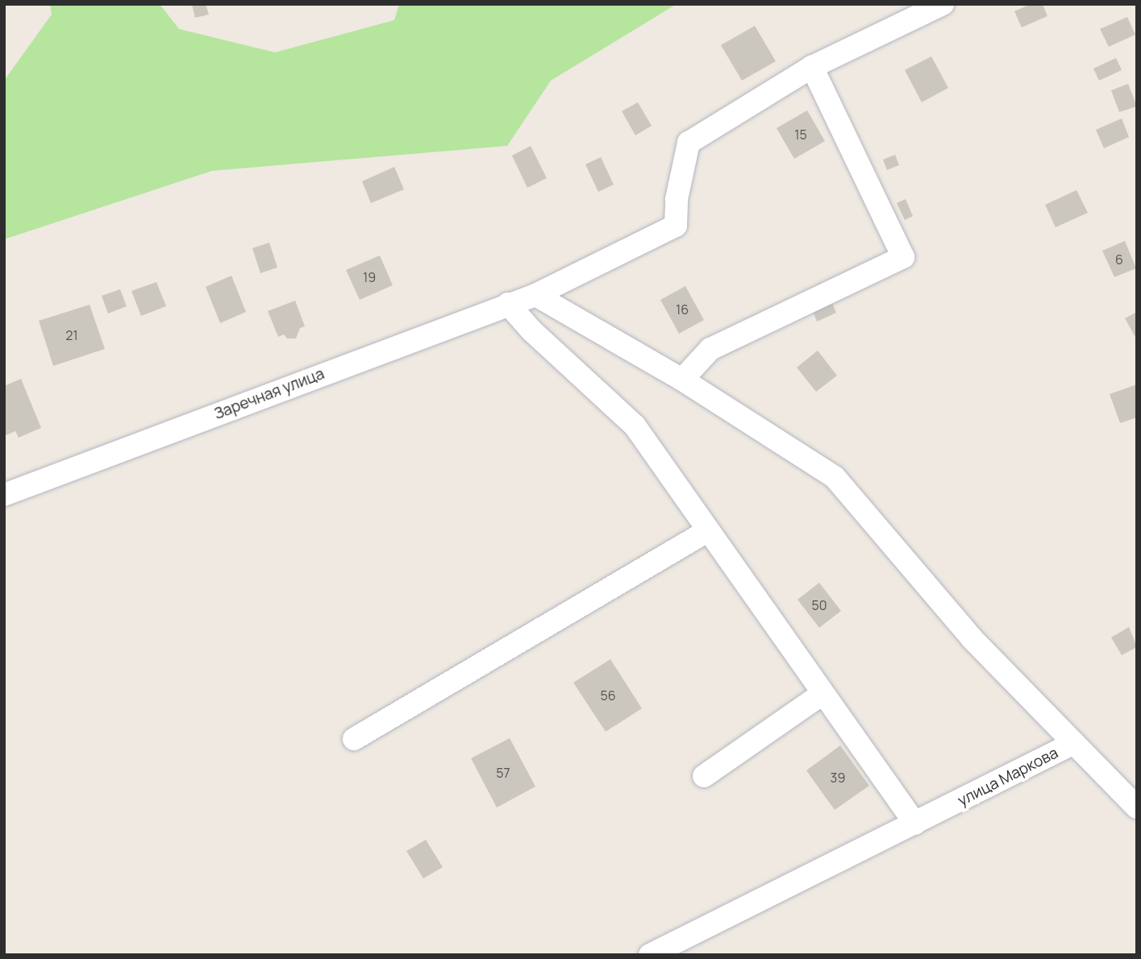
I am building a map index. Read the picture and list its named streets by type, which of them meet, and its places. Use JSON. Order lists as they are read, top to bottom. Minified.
{"streets":{"street":["Заречная улица","улица Маркова"]},"crossings":[["Заречная улица","улица Маркова"]],"house_numbers":["15","6","19","16","21","50","56","57","39"]}
